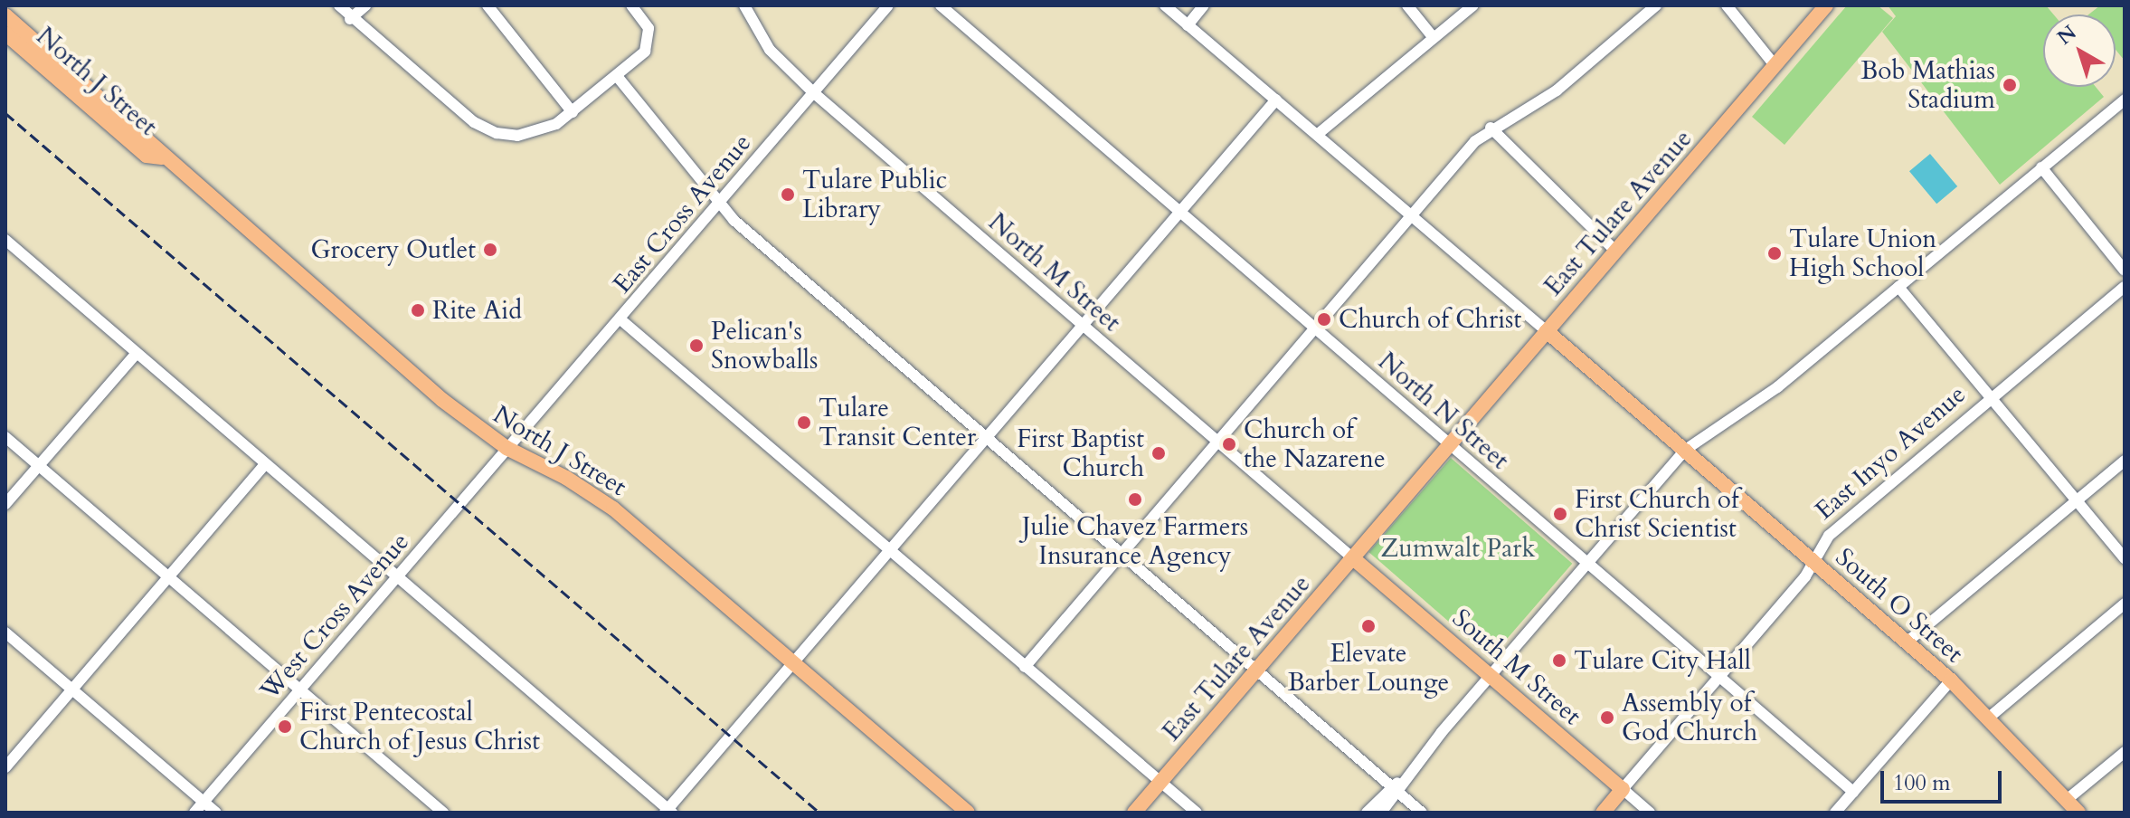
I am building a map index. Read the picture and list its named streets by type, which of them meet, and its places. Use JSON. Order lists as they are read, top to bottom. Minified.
{"streets":{"main road":["North J Street","East Tulare Avenue","East Inyo Avenue","South O Street","South M Street"],"street":["East Cross Avenue","North M Street","North N Street","West Cross Avenue"]},"crossings":[["North J Street","East Cross Avenue"],["North J Street","West Cross Avenue"],["East Tulare Avenue","North M Street"],["East Tulare Avenue","North N Street"],["East Tulare Avenue","South O Street"],["East Tulare Avenue","South M Street"],["East Cross Avenue","North M Street"],["East Cross Avenue","West Cross Avenue"],["North M Street","South M Street"],["North N Street","East Inyo Avenue"],["East Inyo Avenue","South O Street"],["East Inyo Avenue","South M Street"]],"parks":["Zumwalt Park"],"places":["Bob Mathias Stadium","Tulare Public Library","Grocery Outlet","Tulare Union High School","Rite Aid","Church of Christ","Pelican's Snowballs","Tulare Transit Center","Church of the Nazarene","First Baptist Church","Julie Chavez Farmers Insurance Agency","First Church of Christ Scientist","Elevate Barber Lounge","Tulare City Hall","Assembly of God Church","First Pentecostal Church of Jesus Christ"],"scale_bar":"100 m","north":"top left"}
